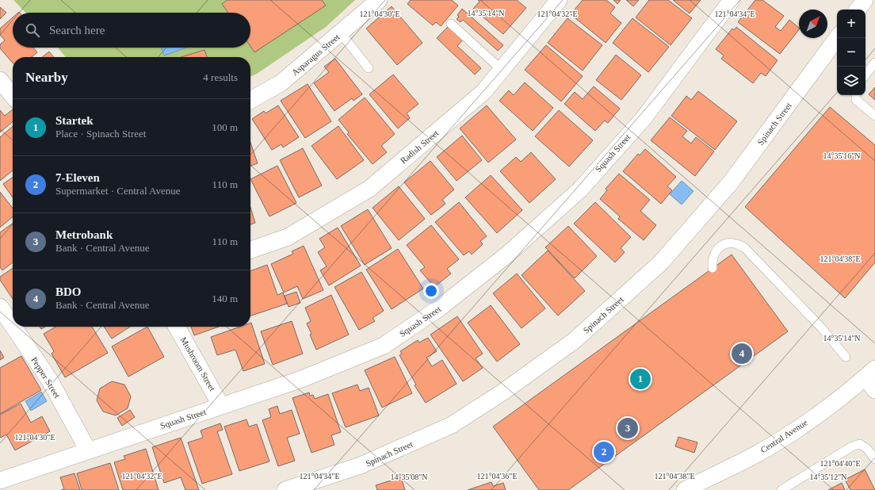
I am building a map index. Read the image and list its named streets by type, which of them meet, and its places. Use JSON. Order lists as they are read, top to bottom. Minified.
{"streets":{"street":["Asparagus Street","Spinach Street","Radish Street","Squash Street","Mushroom Street","Pepper Street","Central Avenue"]},"crossings":[["Squash Street","Mushroom Street"],["Squash Street","Pepper Street"]],"north":"top right","page":{"map_buttons":["+","−"],"search":"Search here","heading":["Nearby","4 results"],"list":[{"mark":"1","name":"Startek","note":"Place · Spinach Street","value":"100 m"},{"mark":"2","name":"7-Eleven","note":"Supermarket · Central Avenue","value":"110 m"},{"mark":"3","name":"Metrobank","note":"Bank · Central Avenue","value":"110 m"},{"mark":"4","name":"BDO","note":"Bank · Central Avenue","value":"140 m"}],"pins":["4","1","3","2"]},"coordinates":["14°35'14\"N","121°04'30\"E","121°04'32\"E","121°04'34\"E","14°35'16\"N","121°04'38\"E","121°04'40\"E","121°04'36\"E","14°35'08\"N","14°35'12\"N"]}
